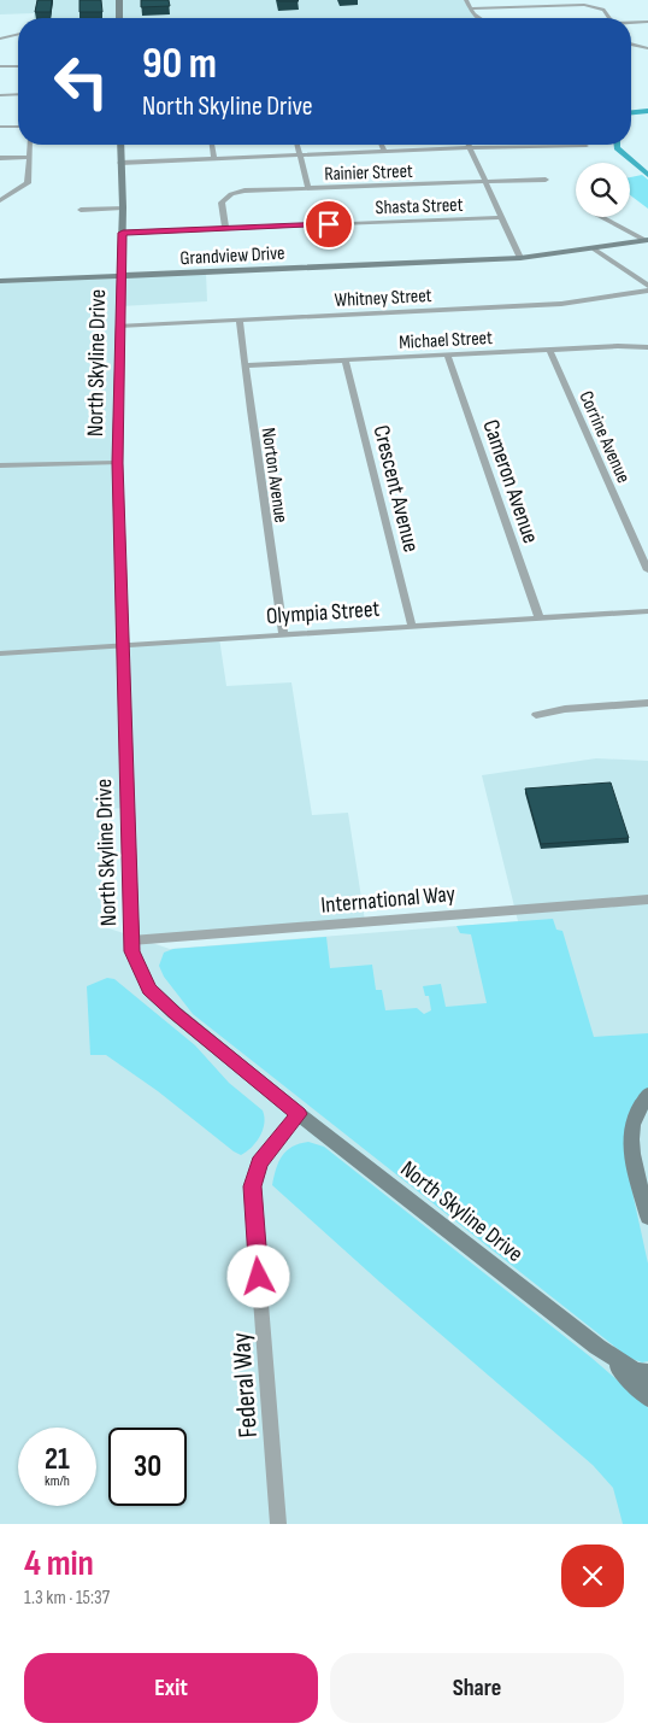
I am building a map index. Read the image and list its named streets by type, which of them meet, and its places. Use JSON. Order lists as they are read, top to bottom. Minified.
{"streets":{"main road":["Grandview Drive","North Skyline Drive"],"street":["Rainier Street","Shasta Street","Whitney Street","Michael Street","Corrine Avenue","Norton Avenue","Cameron Avenue","Crescent Avenue","Olympia Street","International Way","Federal Way"]},"crossings":[["Rainier Street","Shasta Street"],["Shasta Street","North Skyline Drive"],["Grandview Drive","North Skyline Drive"],["Whitney Street","North Skyline Drive"],["Whitney Street","Norton Avenue"],["Michael Street","Corrine Avenue"],["Michael Street","Norton Avenue"],["Michael Street","Cameron Avenue"],["Michael Street","Crescent Avenue"],["North Skyline Drive","Olympia Street"],["North Skyline Drive","International Way"],["North Skyline Drive","Federal Way"],["Norton Avenue","Olympia Street"],["Cameron Avenue","Olympia Street"],["Crescent Avenue","Olympia Street"]],"page":{"turn":["90 m","North Skyline Drive"],"speed":"21 km/h","limit":"30","heading":["4 min","1.3 km · 15:37"],"buttons":["Exit","Share"]}}
